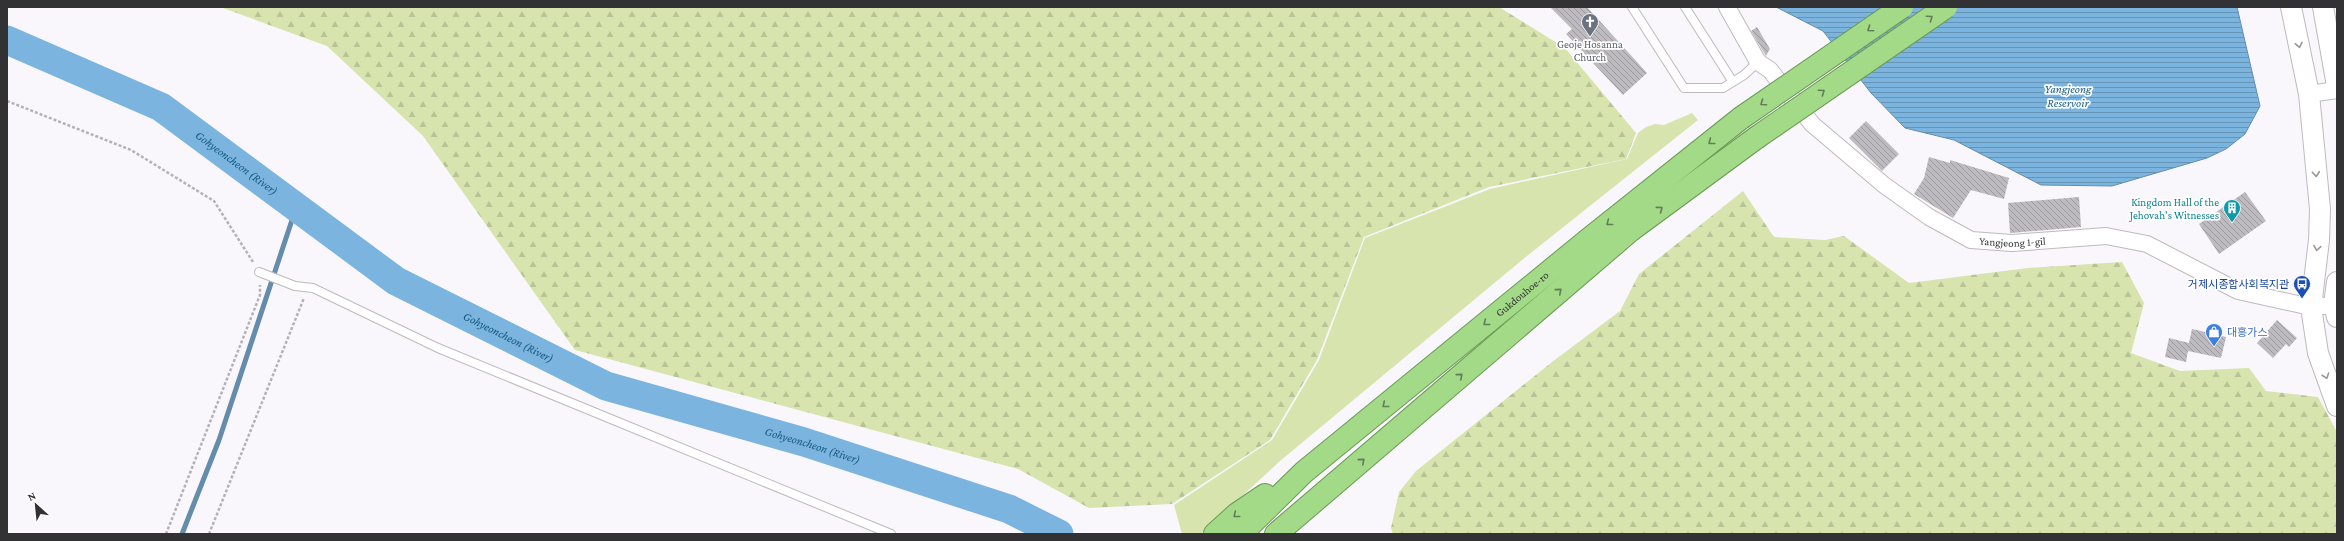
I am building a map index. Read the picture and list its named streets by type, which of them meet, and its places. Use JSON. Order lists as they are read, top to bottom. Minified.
{"streets":{"highway":["Gukdouhoe-ro"],"street":["Yangjeong 1-gil"]},"water":["Yangjeong Reservoir","Gohyeoncheon (River)"],"places":{"church":["Geoje Hosanna Church"],"building":["Kingdom Hall of the Jehovah's Witnesses"],"bus stop":["거제시종합사회복지관"],"shop":["대흥가스"]},"north":"top left"}
